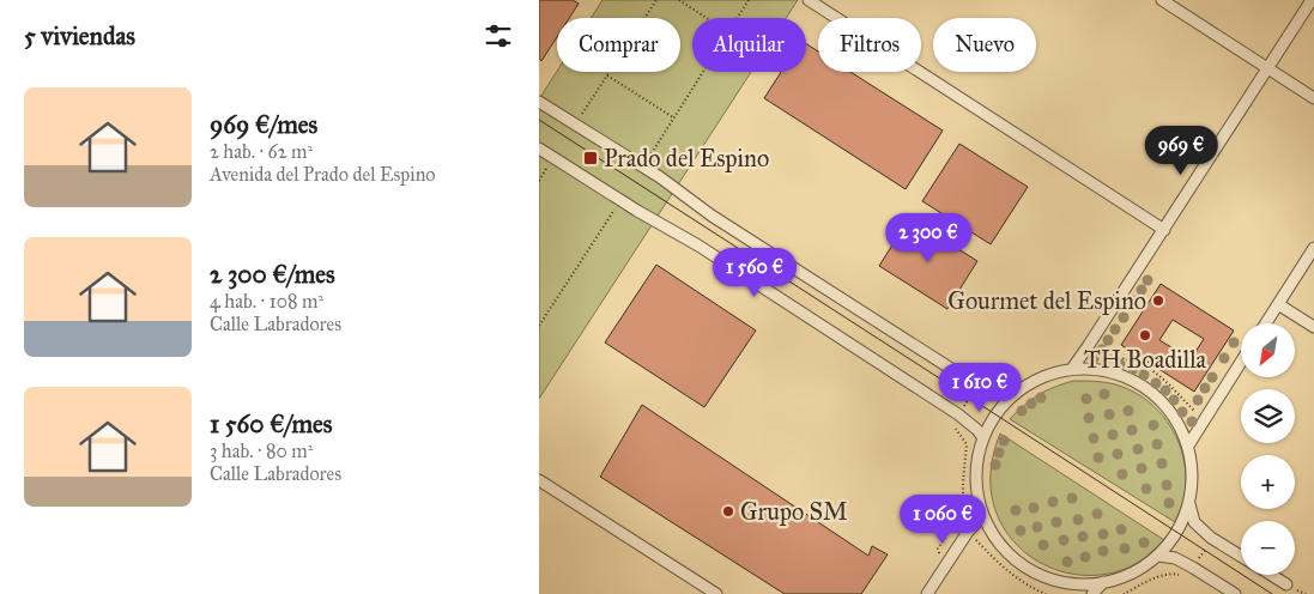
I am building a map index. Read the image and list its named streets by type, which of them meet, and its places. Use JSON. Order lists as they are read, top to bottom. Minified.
{"places":{"transit":["Prado del Espino"],"other":["Gourmet del Espino","TH Boadilla","Grupo SM"]},"north":"bottom left","page":{"heading":"5 viviendas","chip":["Comprar","Alquilar","Filtros","Nuevo"],"list":[{"name":"969 €/mes","note":"2 hab. · 62 m² · Avenida del Prado del Espino"},{"name":"2 300 €/mes","note":"4 hab. · 108 m² · Calle Labradores"},{"name":"1 560 €/mes","note":"3 hab. · 80 m² · Calle Labradores"}],"price":["969 €","2 300 €","1 560 €","1 610 €","1 060 €"],"map_buttons":["+","−"]}}
